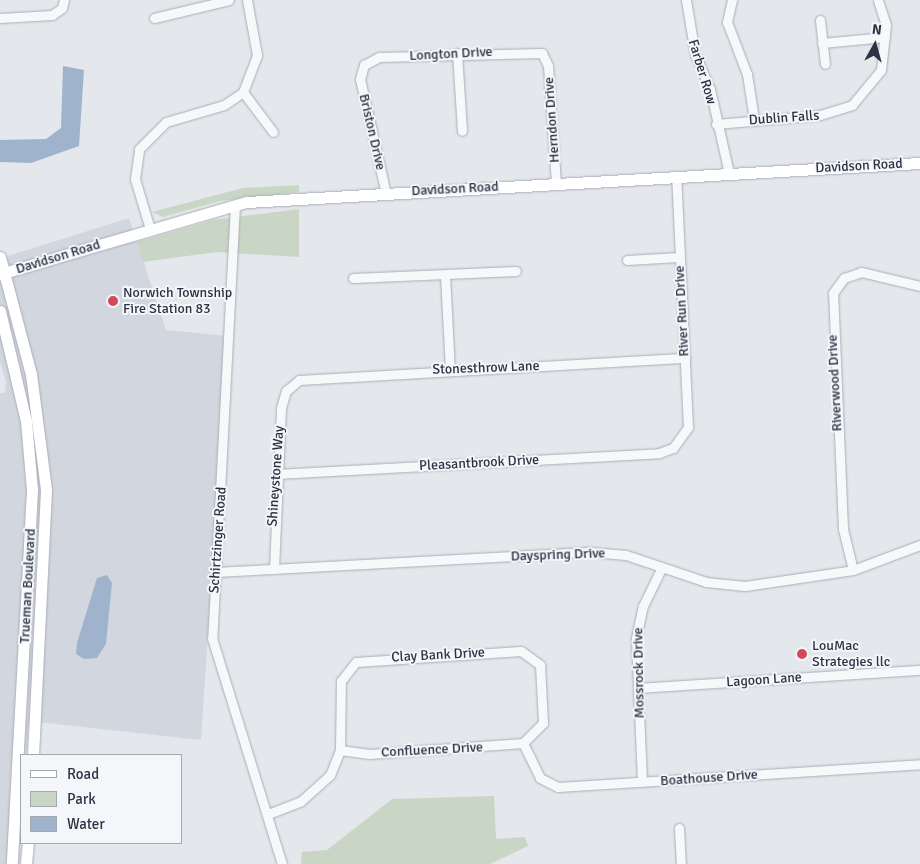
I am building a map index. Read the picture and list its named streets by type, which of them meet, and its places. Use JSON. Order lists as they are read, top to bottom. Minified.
{"streets":{"main road":["Davidson Road","Trueman Boulevard"],"street":["Longton Drive","Farber Row","Dublin Falls","Herndon Drive","Briston Drive","River Run Drive","Stonesthrow Lane","Riverwood Drive","Pleasantbrook Drive","Shineystone Way","Schirtzinger Road","Dayspring Drive","Clay Bank Drive","Mossrock Drive","Lagoon Lane","Confluence Drive","Boathouse Drive"]},"crossings":[["Longton Drive","Herndon Drive"],["Longton Drive","Briston Drive"],["Farber Row","Dublin Falls"],["Farber Row","Davidson Road"],["Herndon Drive","Davidson Road"],["Briston Drive","Davidson Road"],["Davidson Road","River Run Drive"],["Davidson Road","Schirtzinger Road"],["Davidson Road","Trueman Boulevard"],["River Run Drive","Stonesthrow Lane"],["River Run Drive","Pleasantbrook Drive"],["Stonesthrow Lane","Shineystone Way"],["Riverwood Drive","Dayspring Drive"],["Pleasantbrook Drive","Shineystone Way"],["Shineystone Way","Dayspring Drive"],["Schirtzinger Road","Dayspring Drive"],["Dayspring Drive","Mossrock Drive"],["Clay Bank Drive","Confluence Drive"],["Clay Bank Drive","Boathouse Drive"],["Mossrock Drive","Lagoon Lane"],["Mossrock Drive","Boathouse Drive"],["Confluence Drive","Boathouse Drive"]],"places":["Norwich Township Fire Station 83","LouMac Strategies llc"],"legend":["Road","Park","Water"],"north":"top"}
